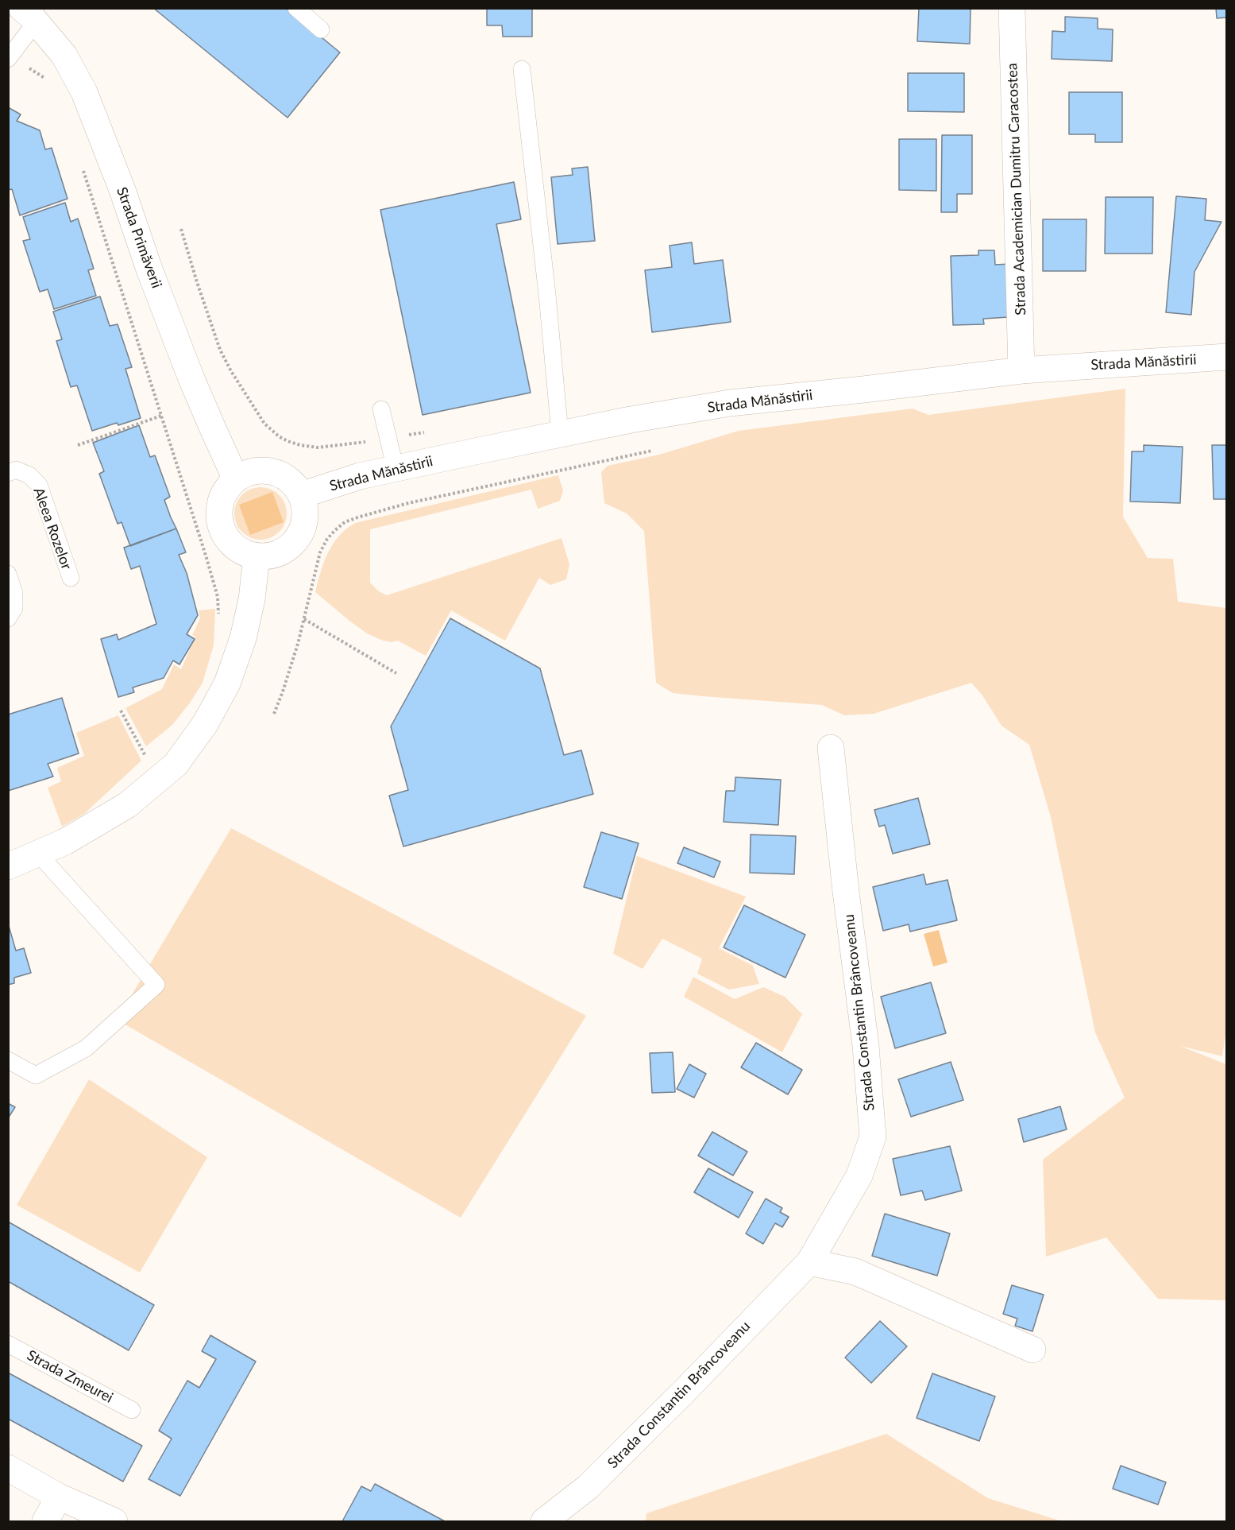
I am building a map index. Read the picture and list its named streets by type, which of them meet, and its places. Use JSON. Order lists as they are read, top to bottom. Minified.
{"streets":{"street":["Strada Academician Dumitru Caracostea","Strada Primăverii","Strada Mănăstirii","Strada Constantin Brâncoveanu"],"lane":["Aleea Rozelor","Strada Zmeurei"]},"crossings":[["Strada Academician Dumitru Caracostea","Strada Mănăstirii"],["Strada Primăverii","Strada Mănăstirii"]]}
